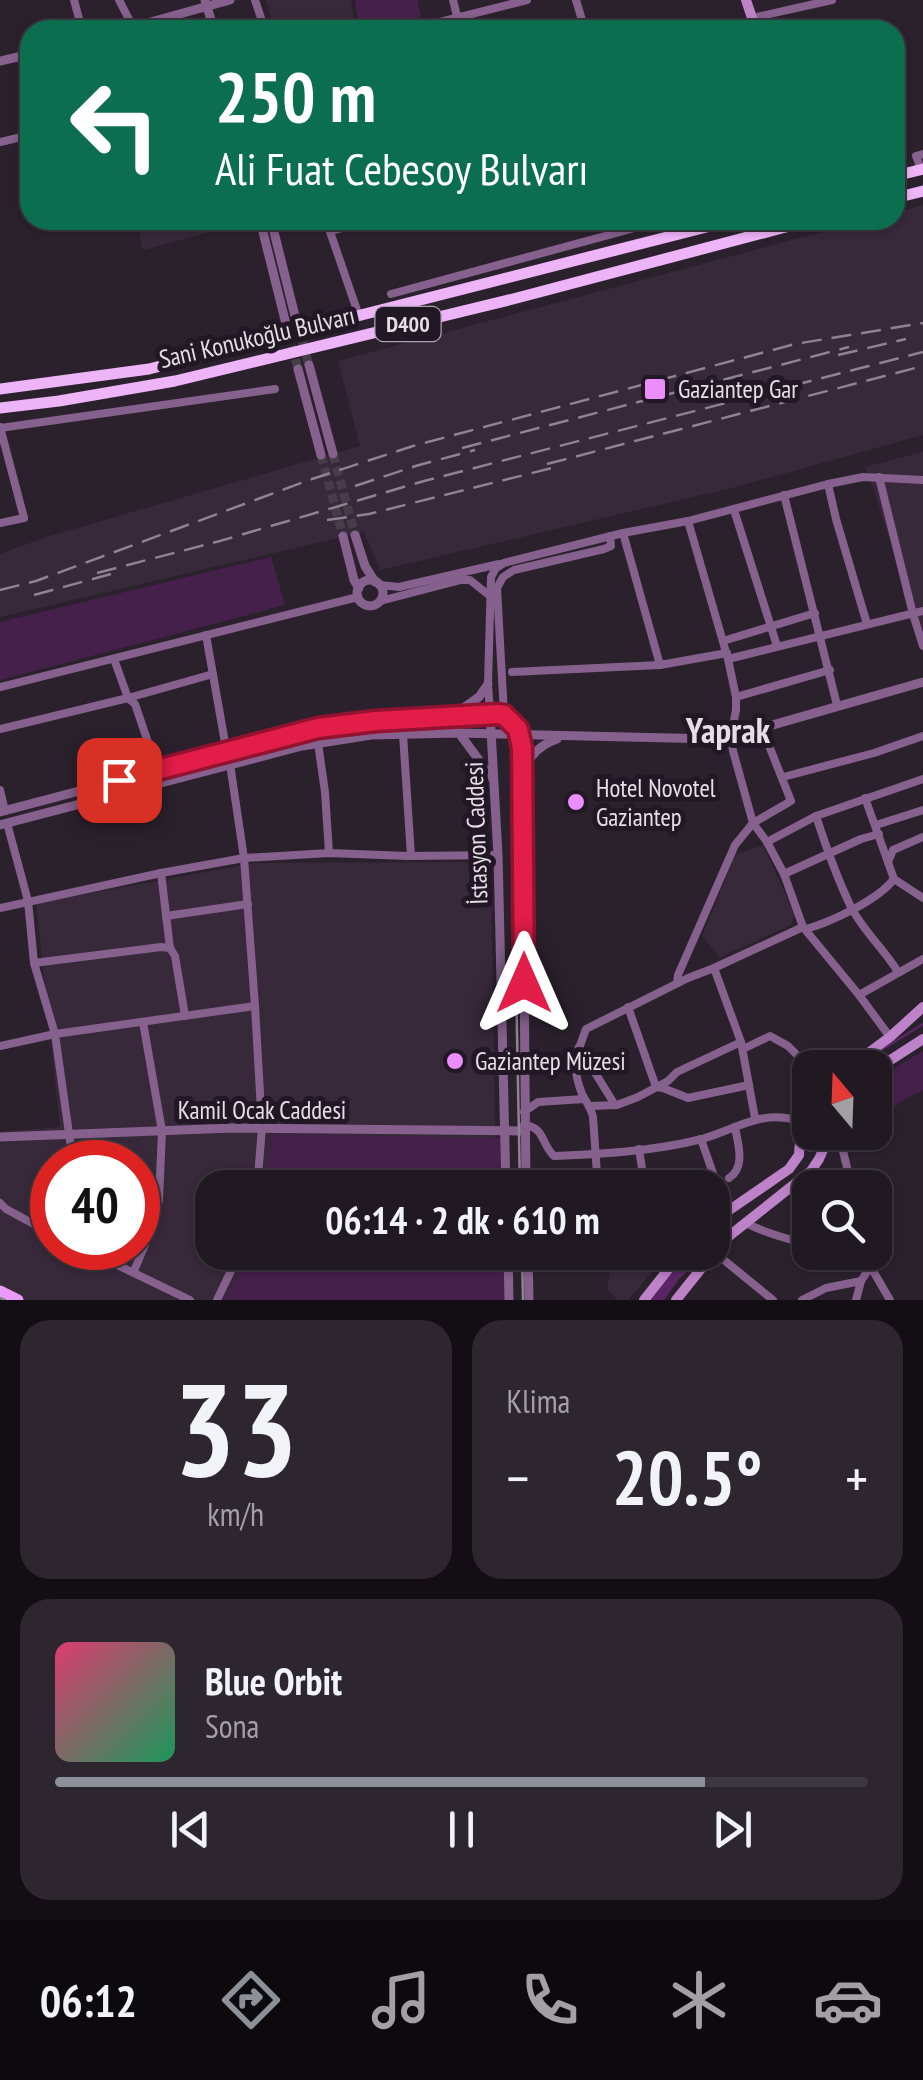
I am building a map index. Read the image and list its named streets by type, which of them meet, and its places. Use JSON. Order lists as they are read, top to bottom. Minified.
{"streets":{"highway":["D400","Sani Konukoğlu Bulvarı"],"street":["İstasyon Caddesi","Kamil Ocak Caddesi"]},"crossings":[["İstasyon Caddesi","Kamil Ocak Caddesi"]],"districts":["Yaprak"],"places":{"transit":["Gaziantep Gar"],"other":["Hotel Novotel Gaziantep","Gaziantep Müzesi"]},"north":"top","page":{"turn":["250 m","Ali Fuat Cebesoy Bulvarı"],"limit":"40","trip":"06:14 · 2 dk · 610 m","tile":[["33","km/h"],"Klima"],"heat":["−","20.5°","+"],"song":["Blue Orbit","Sona"],"tabs":"06:12"}}
